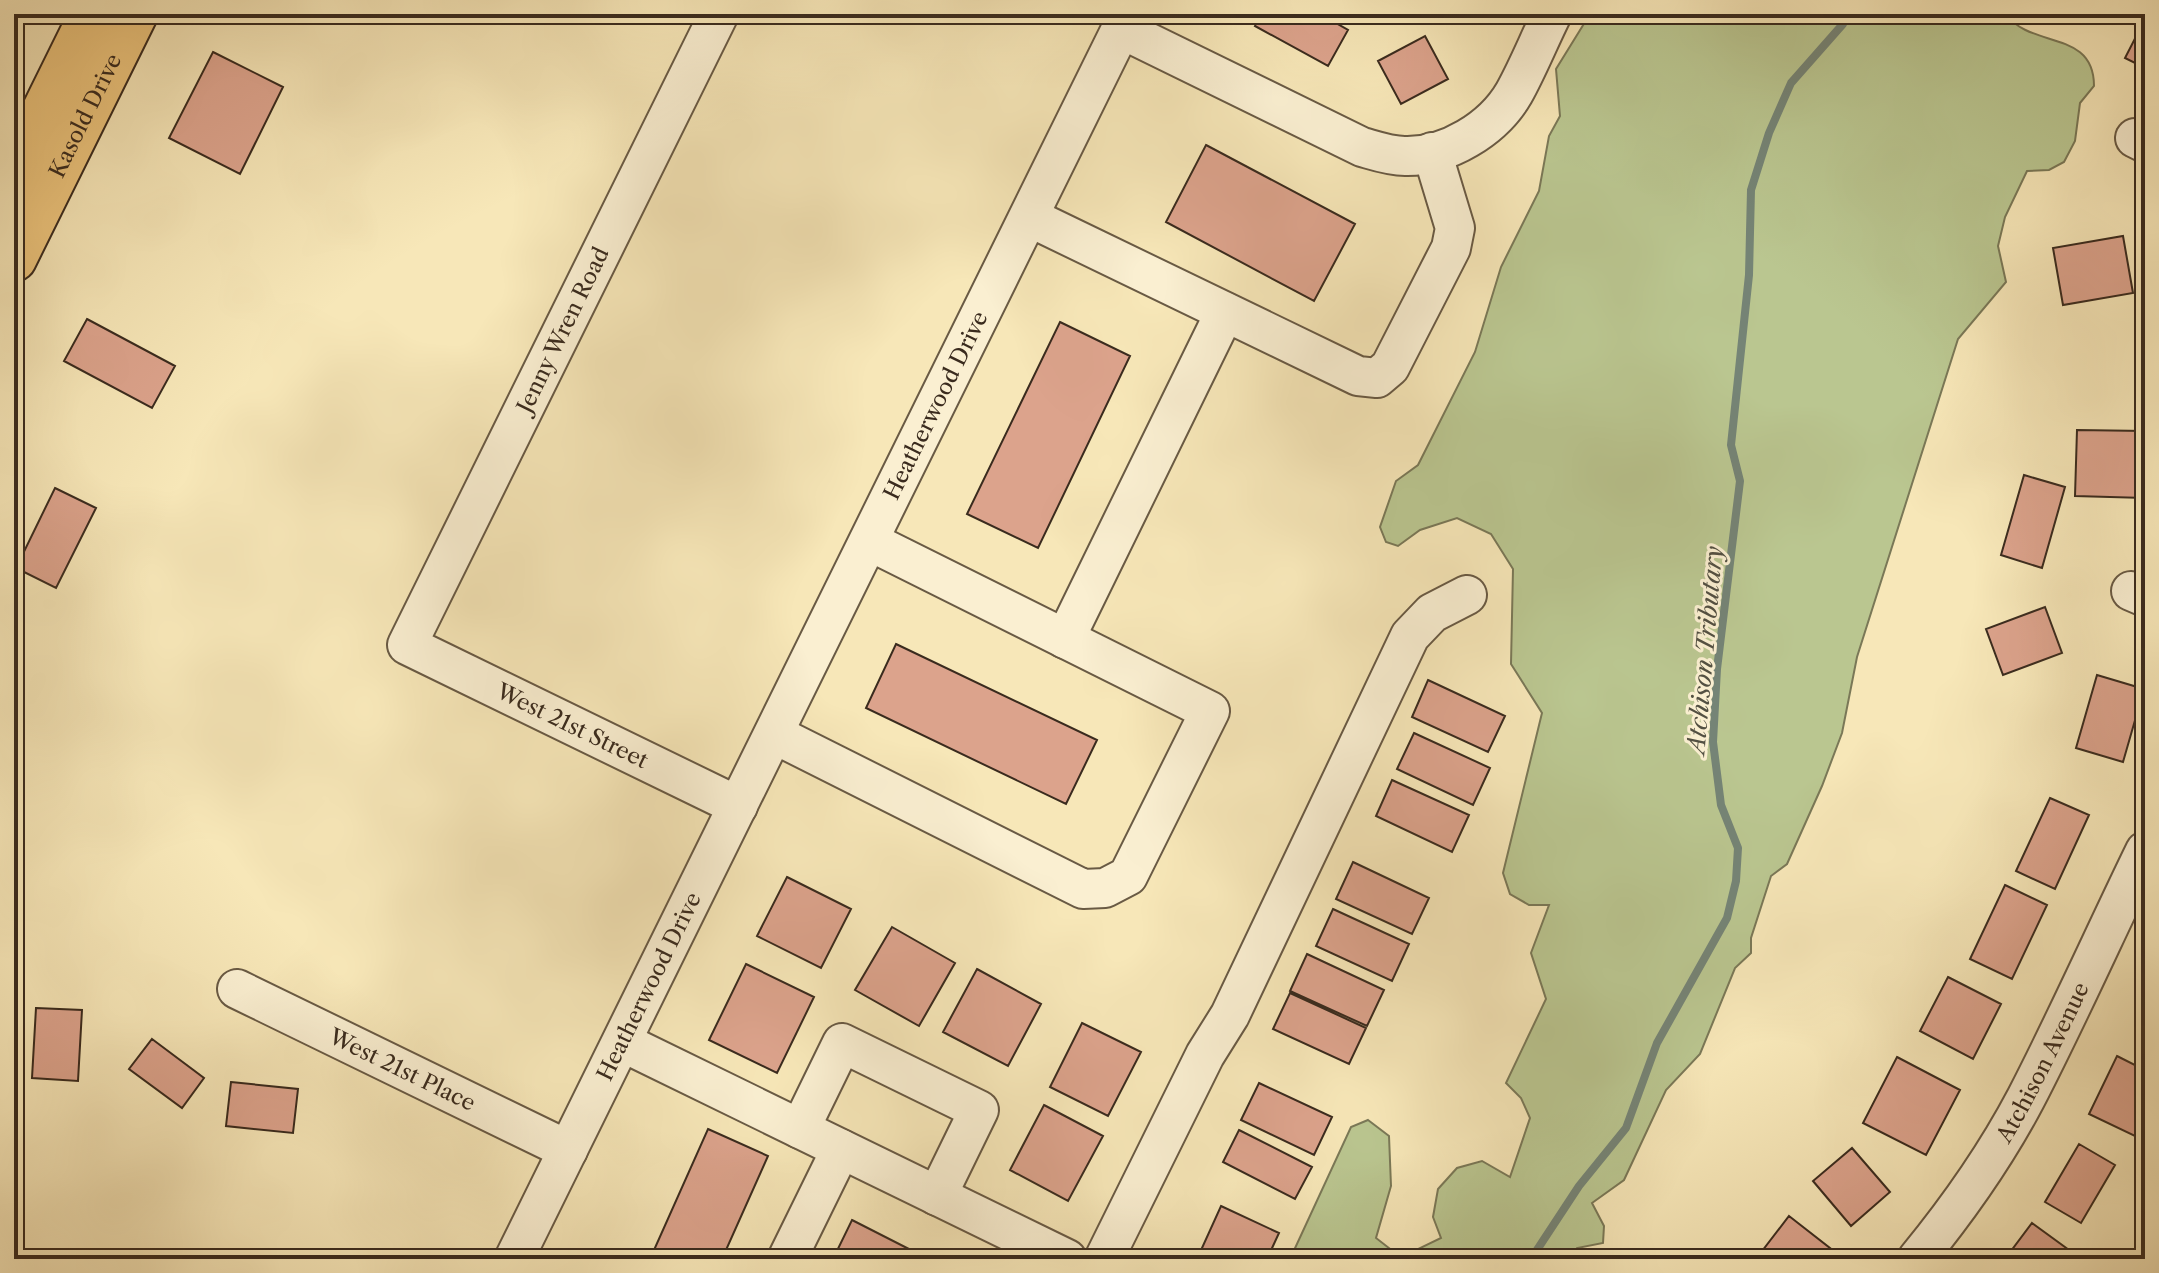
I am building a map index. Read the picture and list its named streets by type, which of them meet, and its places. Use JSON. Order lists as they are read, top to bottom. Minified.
{"streets":{"main road":["Kasold Drive"],"street":["Jenny Wren Road","Heatherwood Drive","West 21st Street","Atchison Avenue","West 21st Place"]},"crossings":[["Jenny Wren Road","West 21st Street"],["Heatherwood Drive","West 21st Street"],["Heatherwood Drive","West 21st Place"]],"water":["Atchison Tributary"]}
